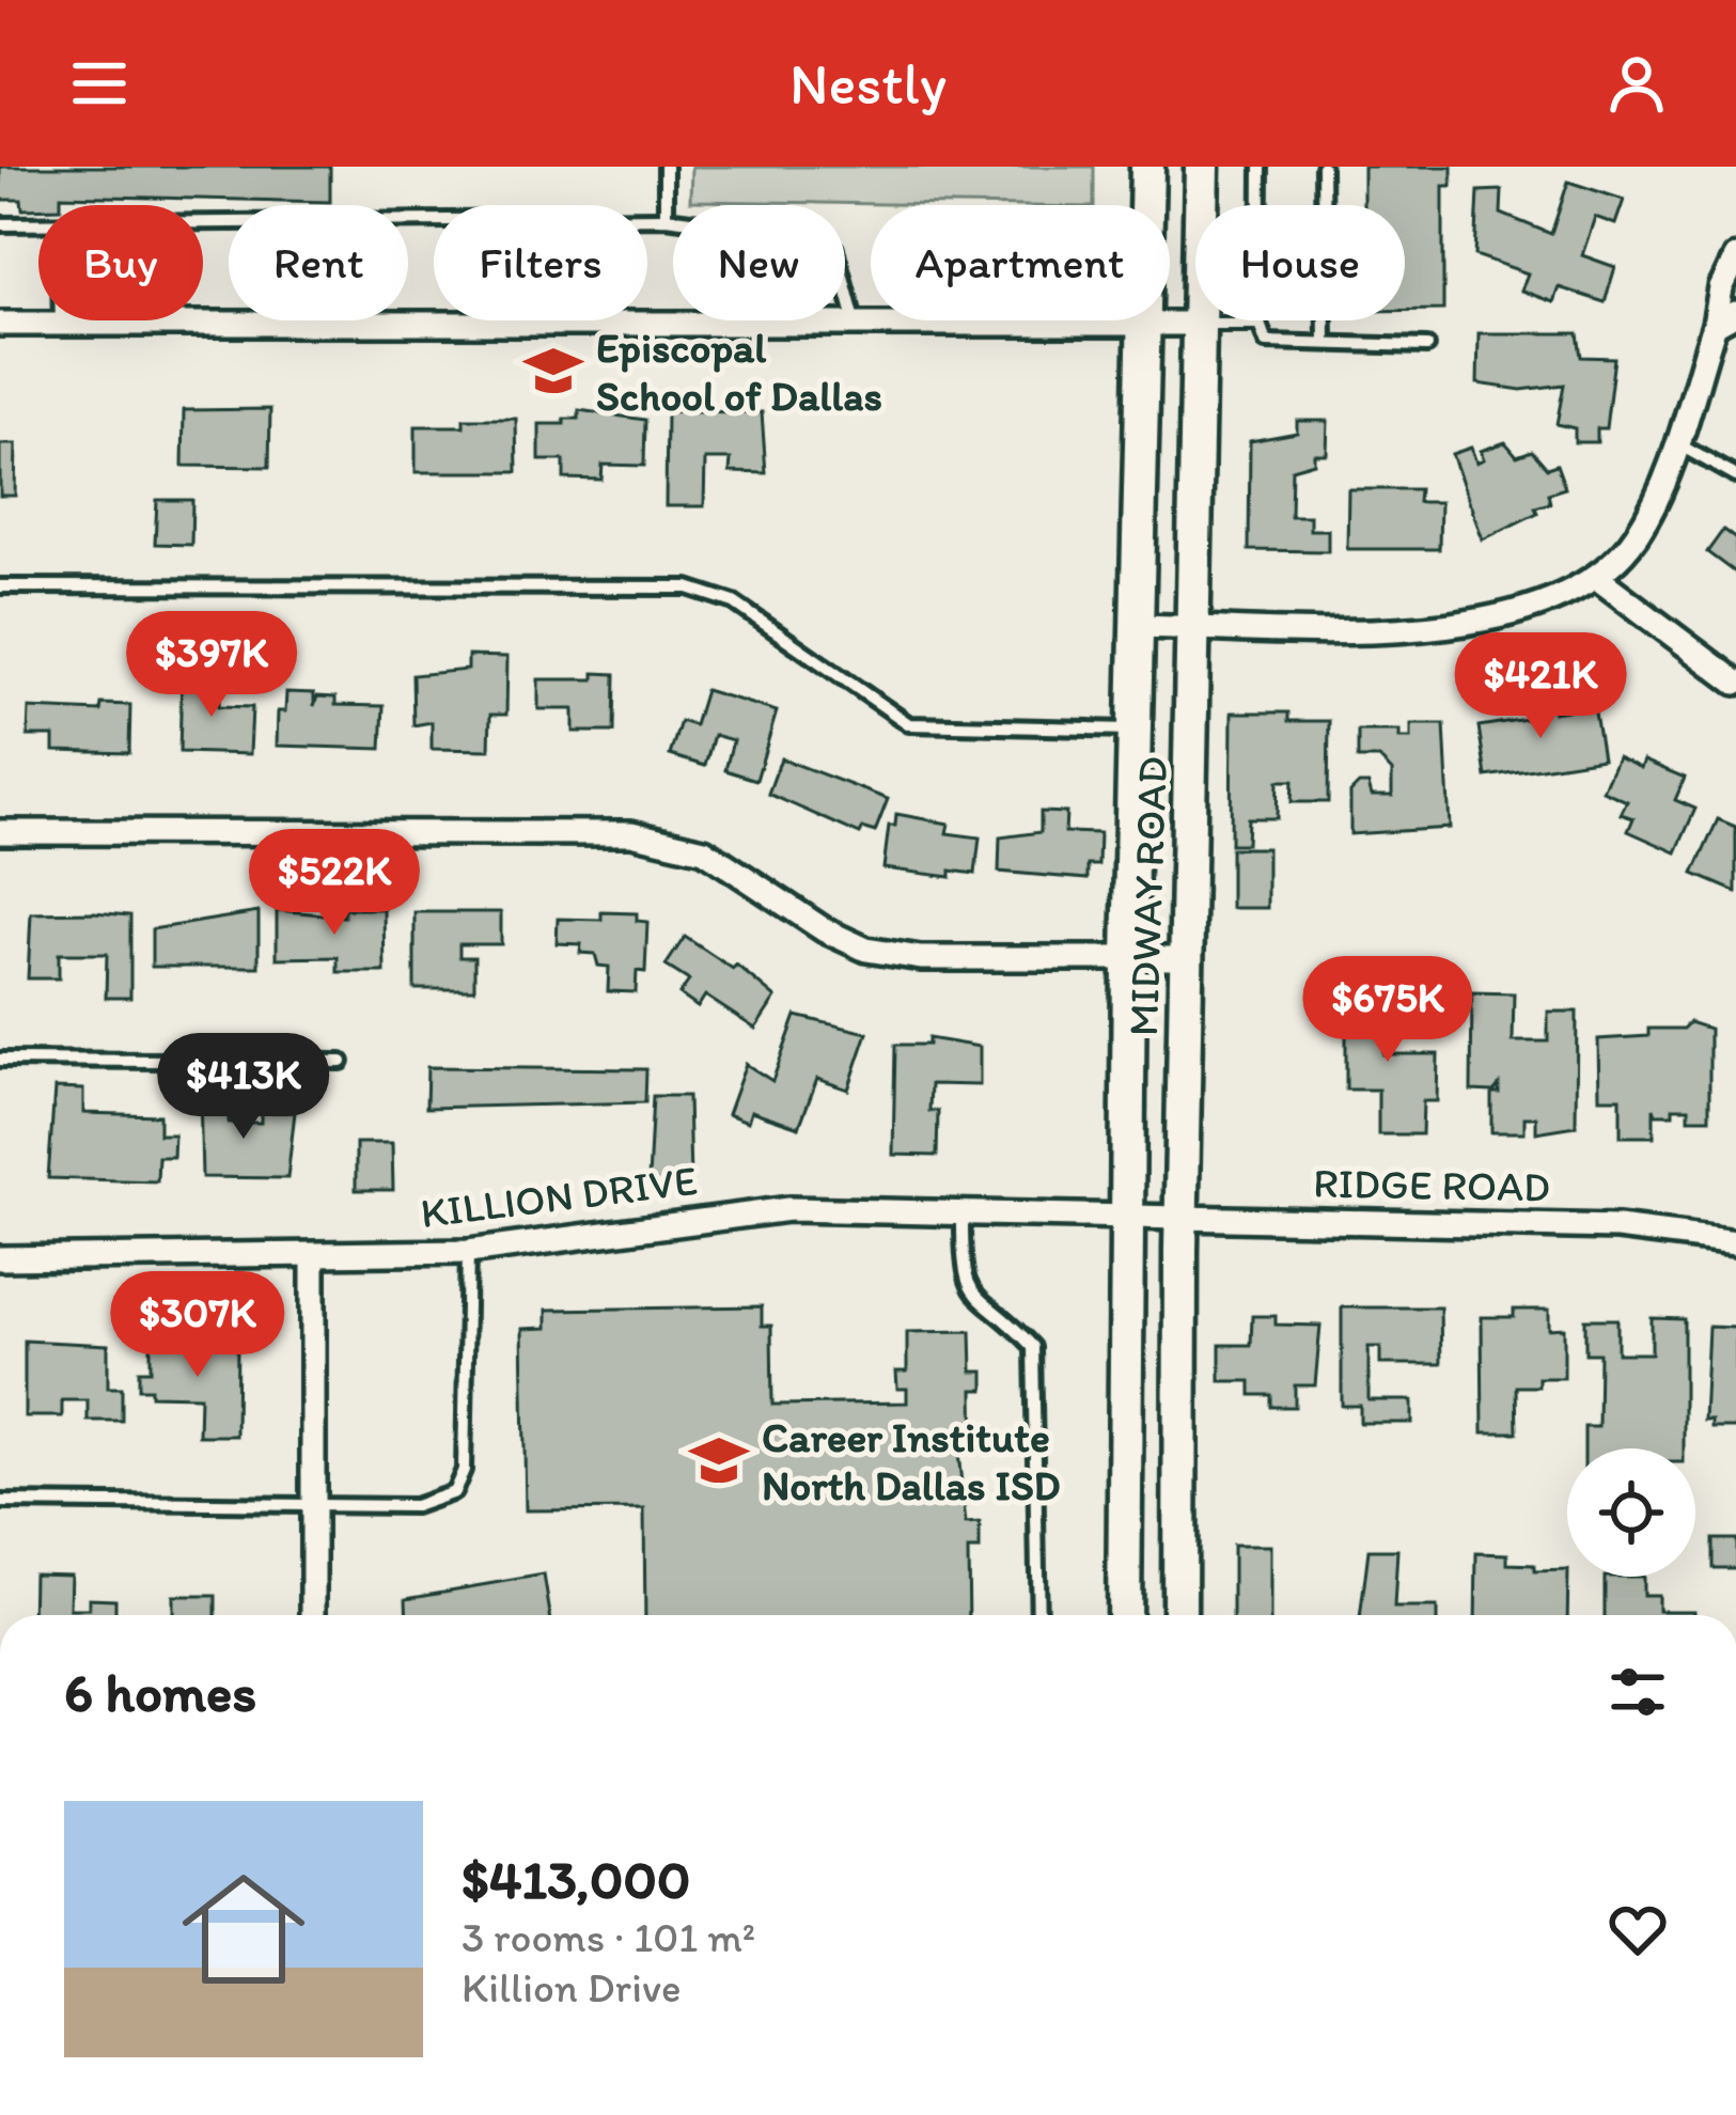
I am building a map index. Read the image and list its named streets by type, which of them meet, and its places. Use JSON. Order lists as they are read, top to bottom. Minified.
{"streets":{"main road":["MIDWAY ROAD"],"street":["RIDGE ROAD","KILLION DRIVE"]},"crossings":[["MIDWAY ROAD","RIDGE ROAD"],["MIDWAY ROAD","KILLION DRIVE"],["RIDGE ROAD","KILLION DRIVE"]],"places":{"school or university":["Episcopal School of Dallas","Career Institute North Dallas ISD"]},"page":{"header":"Nestly","chip":["Buy","Rent","Filters","New","Apartment","House"],"price":["$397K","$421K","$522K","$675K","$413K","$307K"],"heading":"6 homes","list":[{"name":"$413,000","note":"3 rooms · 101 m² · Killion Drive"}]}}
